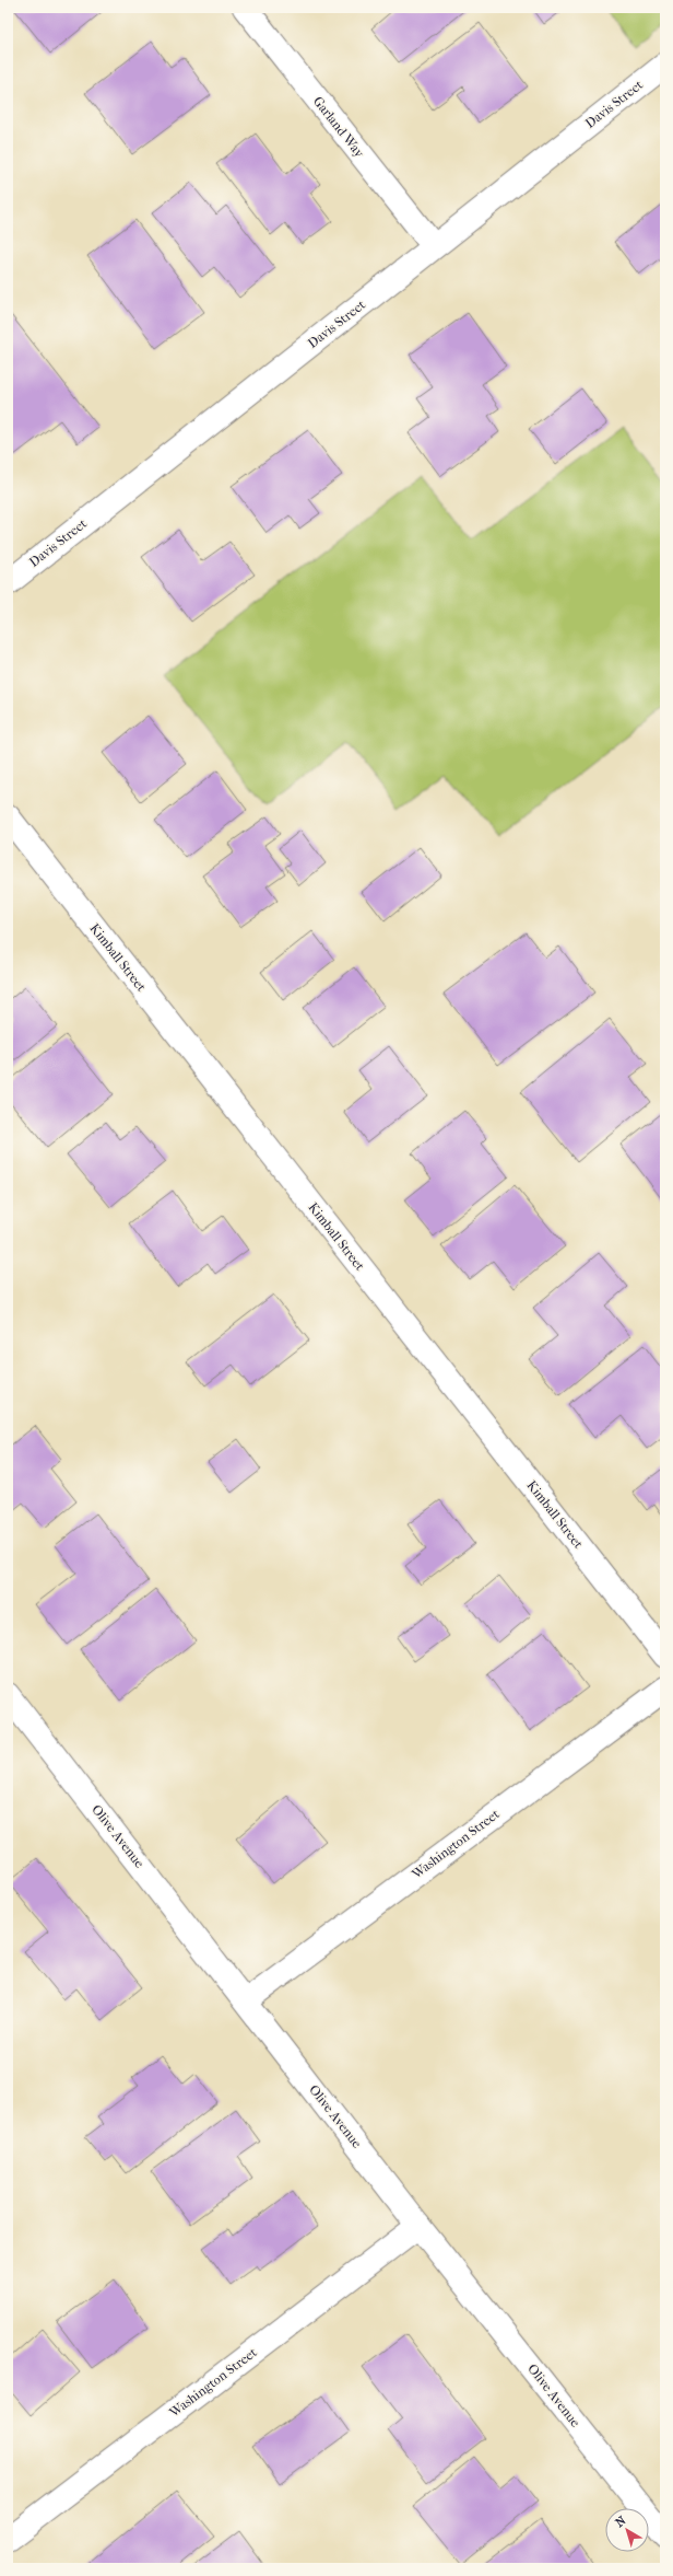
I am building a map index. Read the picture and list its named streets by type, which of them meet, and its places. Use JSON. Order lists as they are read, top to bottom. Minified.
{"streets":{"street":["Davis Street","Garland Way","Kimball Street","Olive Avenue","Washington Street"]},"crossings":[["Davis Street","Garland Way"],["Olive Avenue","Washington Street"]],"north":"top left"}
